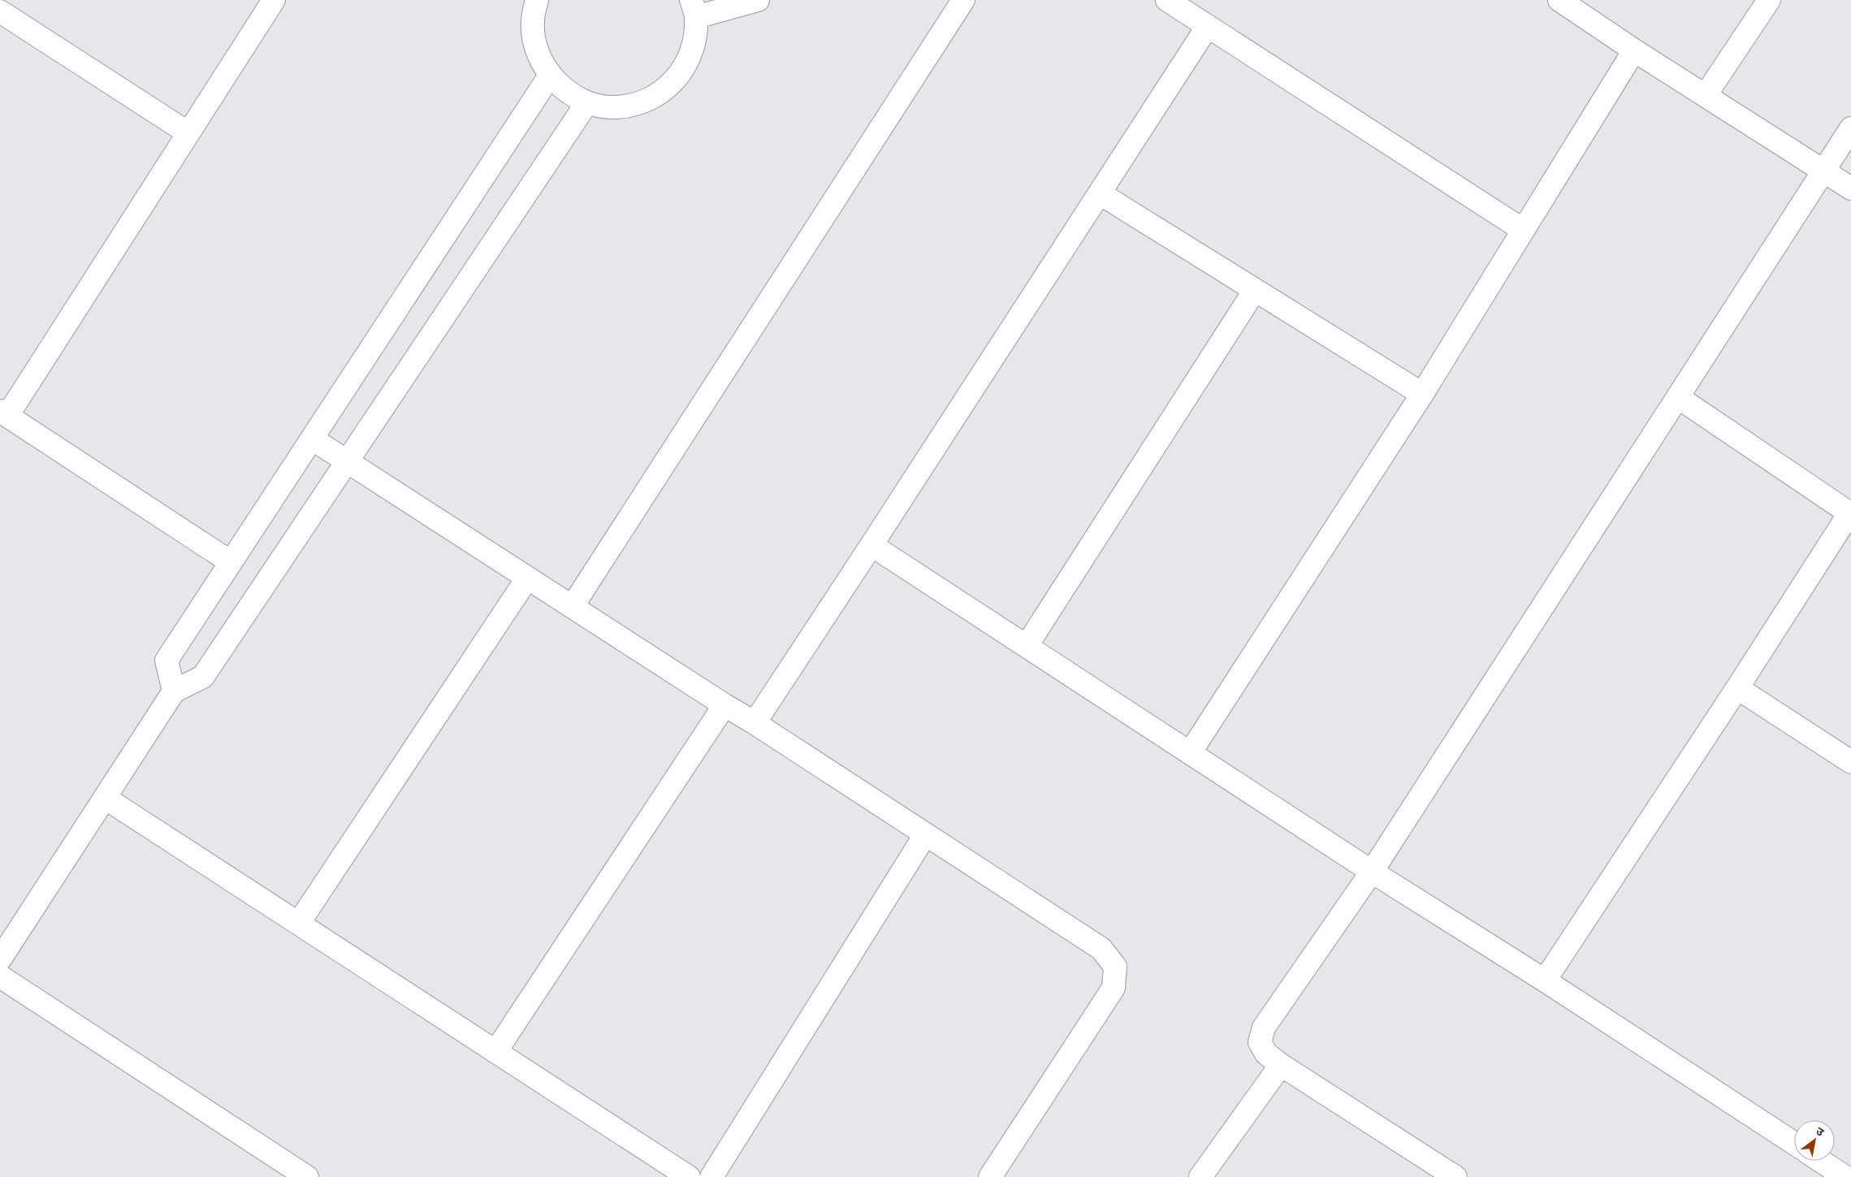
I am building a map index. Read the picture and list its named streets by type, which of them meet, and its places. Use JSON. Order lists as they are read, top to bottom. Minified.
{"north":"top right"}
